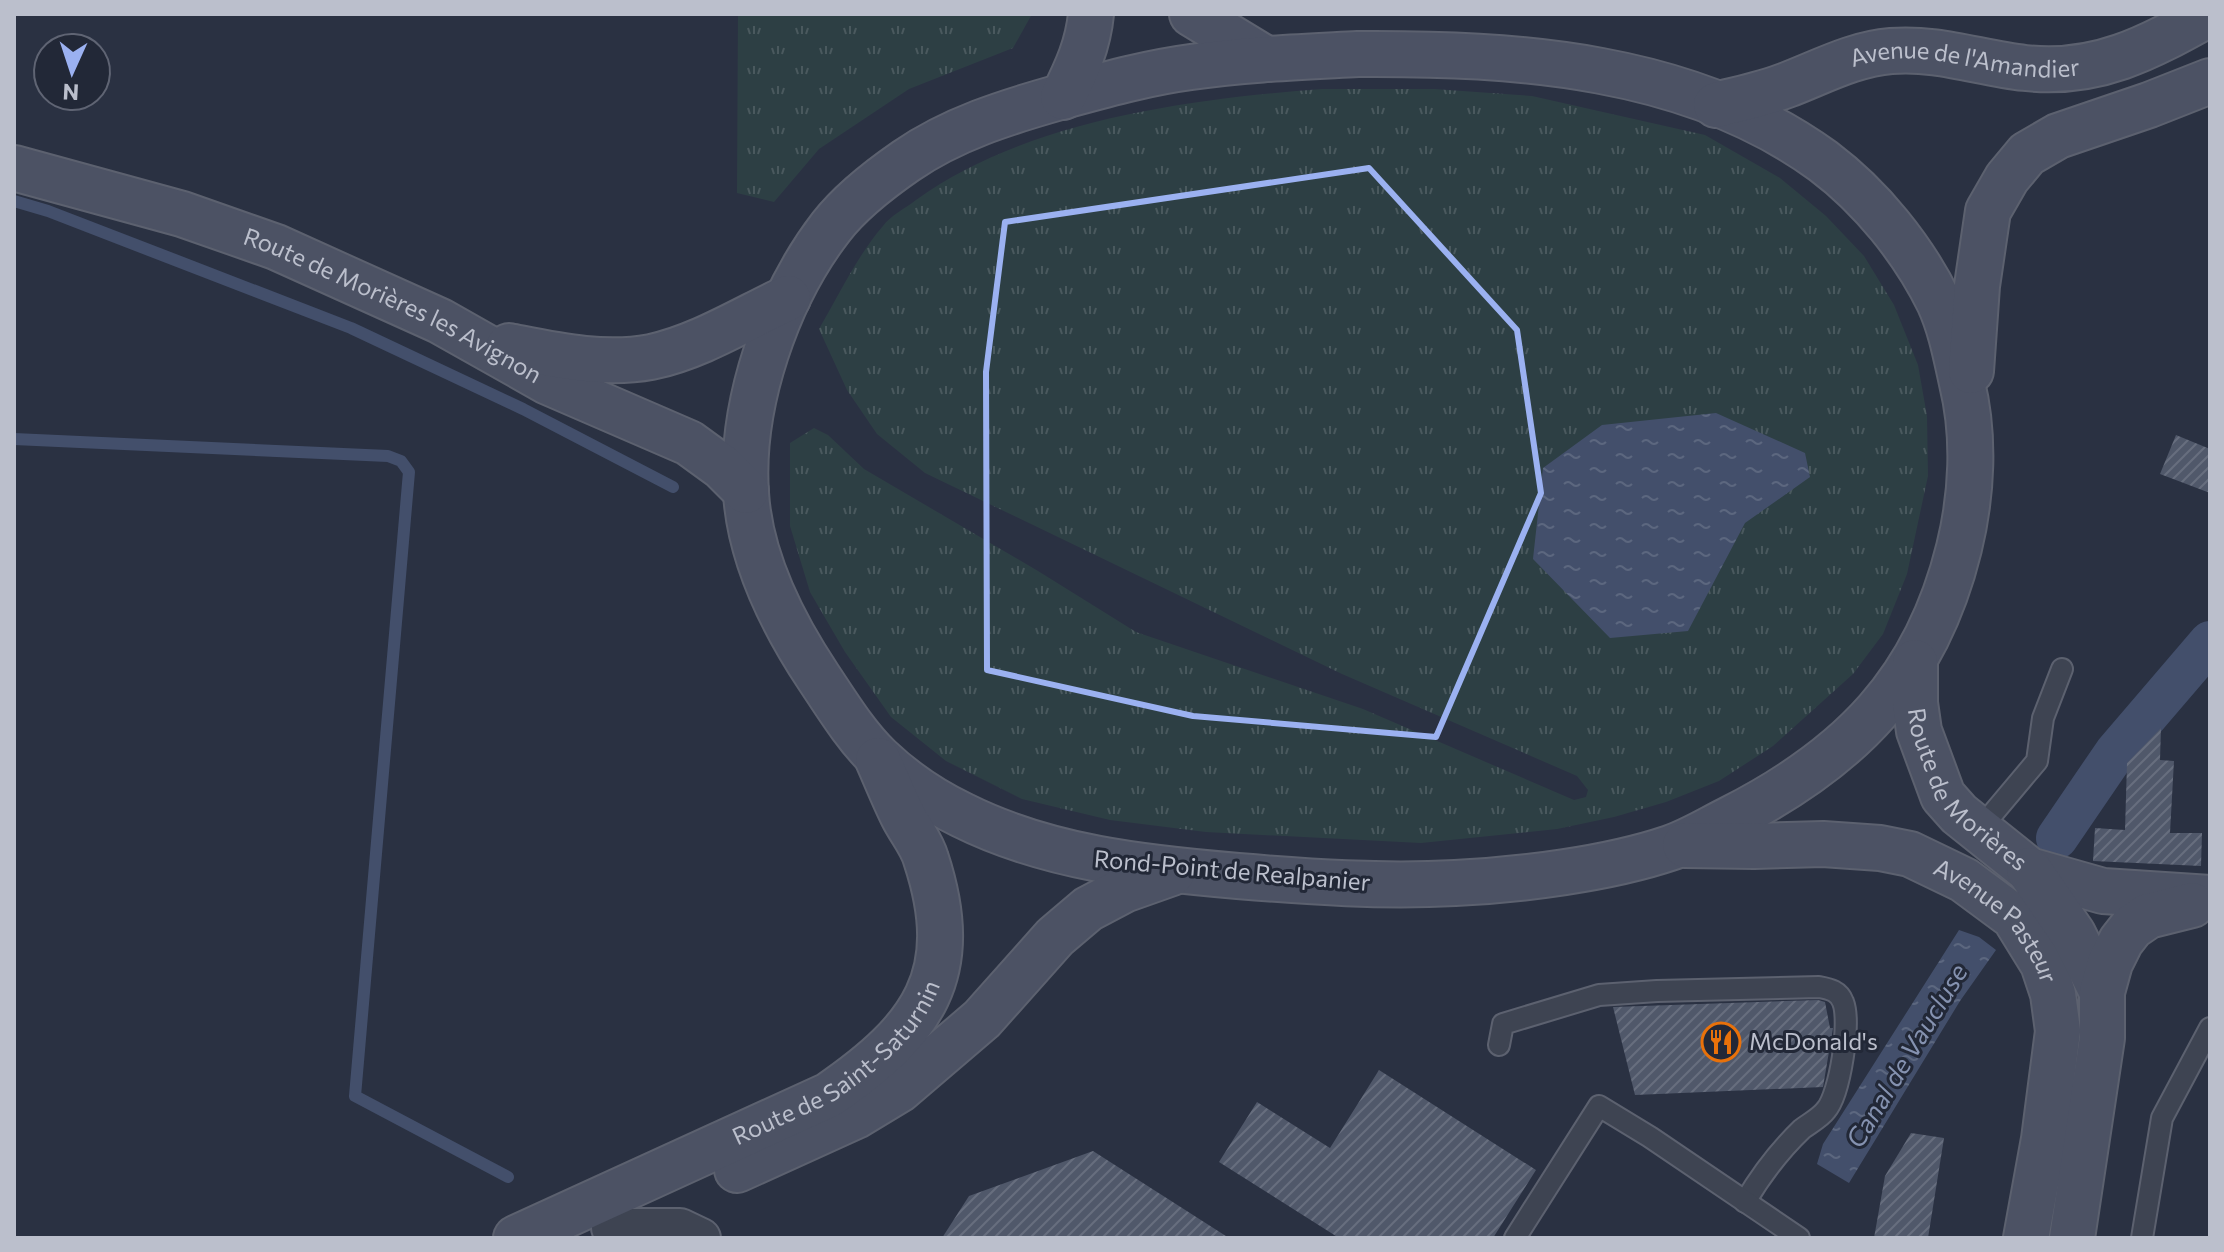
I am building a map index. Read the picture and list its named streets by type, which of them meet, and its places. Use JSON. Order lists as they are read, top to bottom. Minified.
{"streets":{"main road":["Avenue de l'Amandier","Route de Morières les Avignon","Route de Morières","Rond-Point de Realpanier","Avenue Pasteur","Route de Saint-Saturnin"]},"crossings":[["Avenue de l'Amandier","Rond-Point de Realpanier"],["Route de Morières les Avignon","Rond-Point de Realpanier"],["Route de Morières","Rond-Point de Realpanier"],["Route de Morières","Avenue Pasteur"],["Rond-Point de Realpanier","Avenue Pasteur"],["Rond-Point de Realpanier","Route de Saint-Saturnin"]],"water":["Canal de Vaucluse"],"places":{"restaurant":["McDonald's"]},"north":"bottom"}
